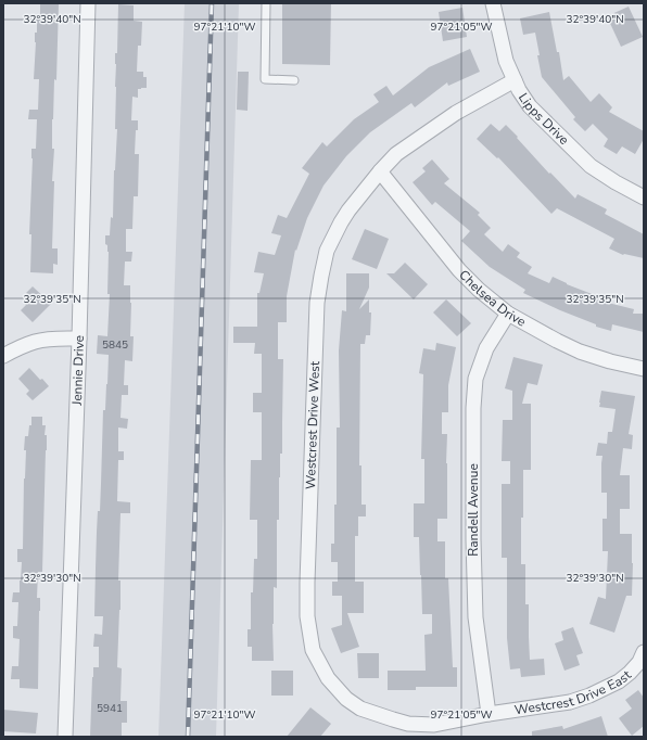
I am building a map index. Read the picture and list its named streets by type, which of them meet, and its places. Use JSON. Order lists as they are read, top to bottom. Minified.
{"streets":{"street":["Lipps Drive","Chelsea Drive","Jennie Drive","Westcrest Drive West","Randell Avenue","Westcrest Drive East"]},"crossings":[["Lipps Drive","Westcrest Drive West"],["Chelsea Drive","Westcrest Drive West"],["Chelsea Drive","Randell Avenue"],["Westcrest Drive West","Randell Avenue"],["Westcrest Drive West","Westcrest Drive East"],["Randell Avenue","Westcrest Drive East"]],"house_numbers":["5845","5941"],"coordinates":["32°39'40\"N","97°21'10\"W","97°21'05\"W","32°39'35\"N","32°39'30\"N"]}
